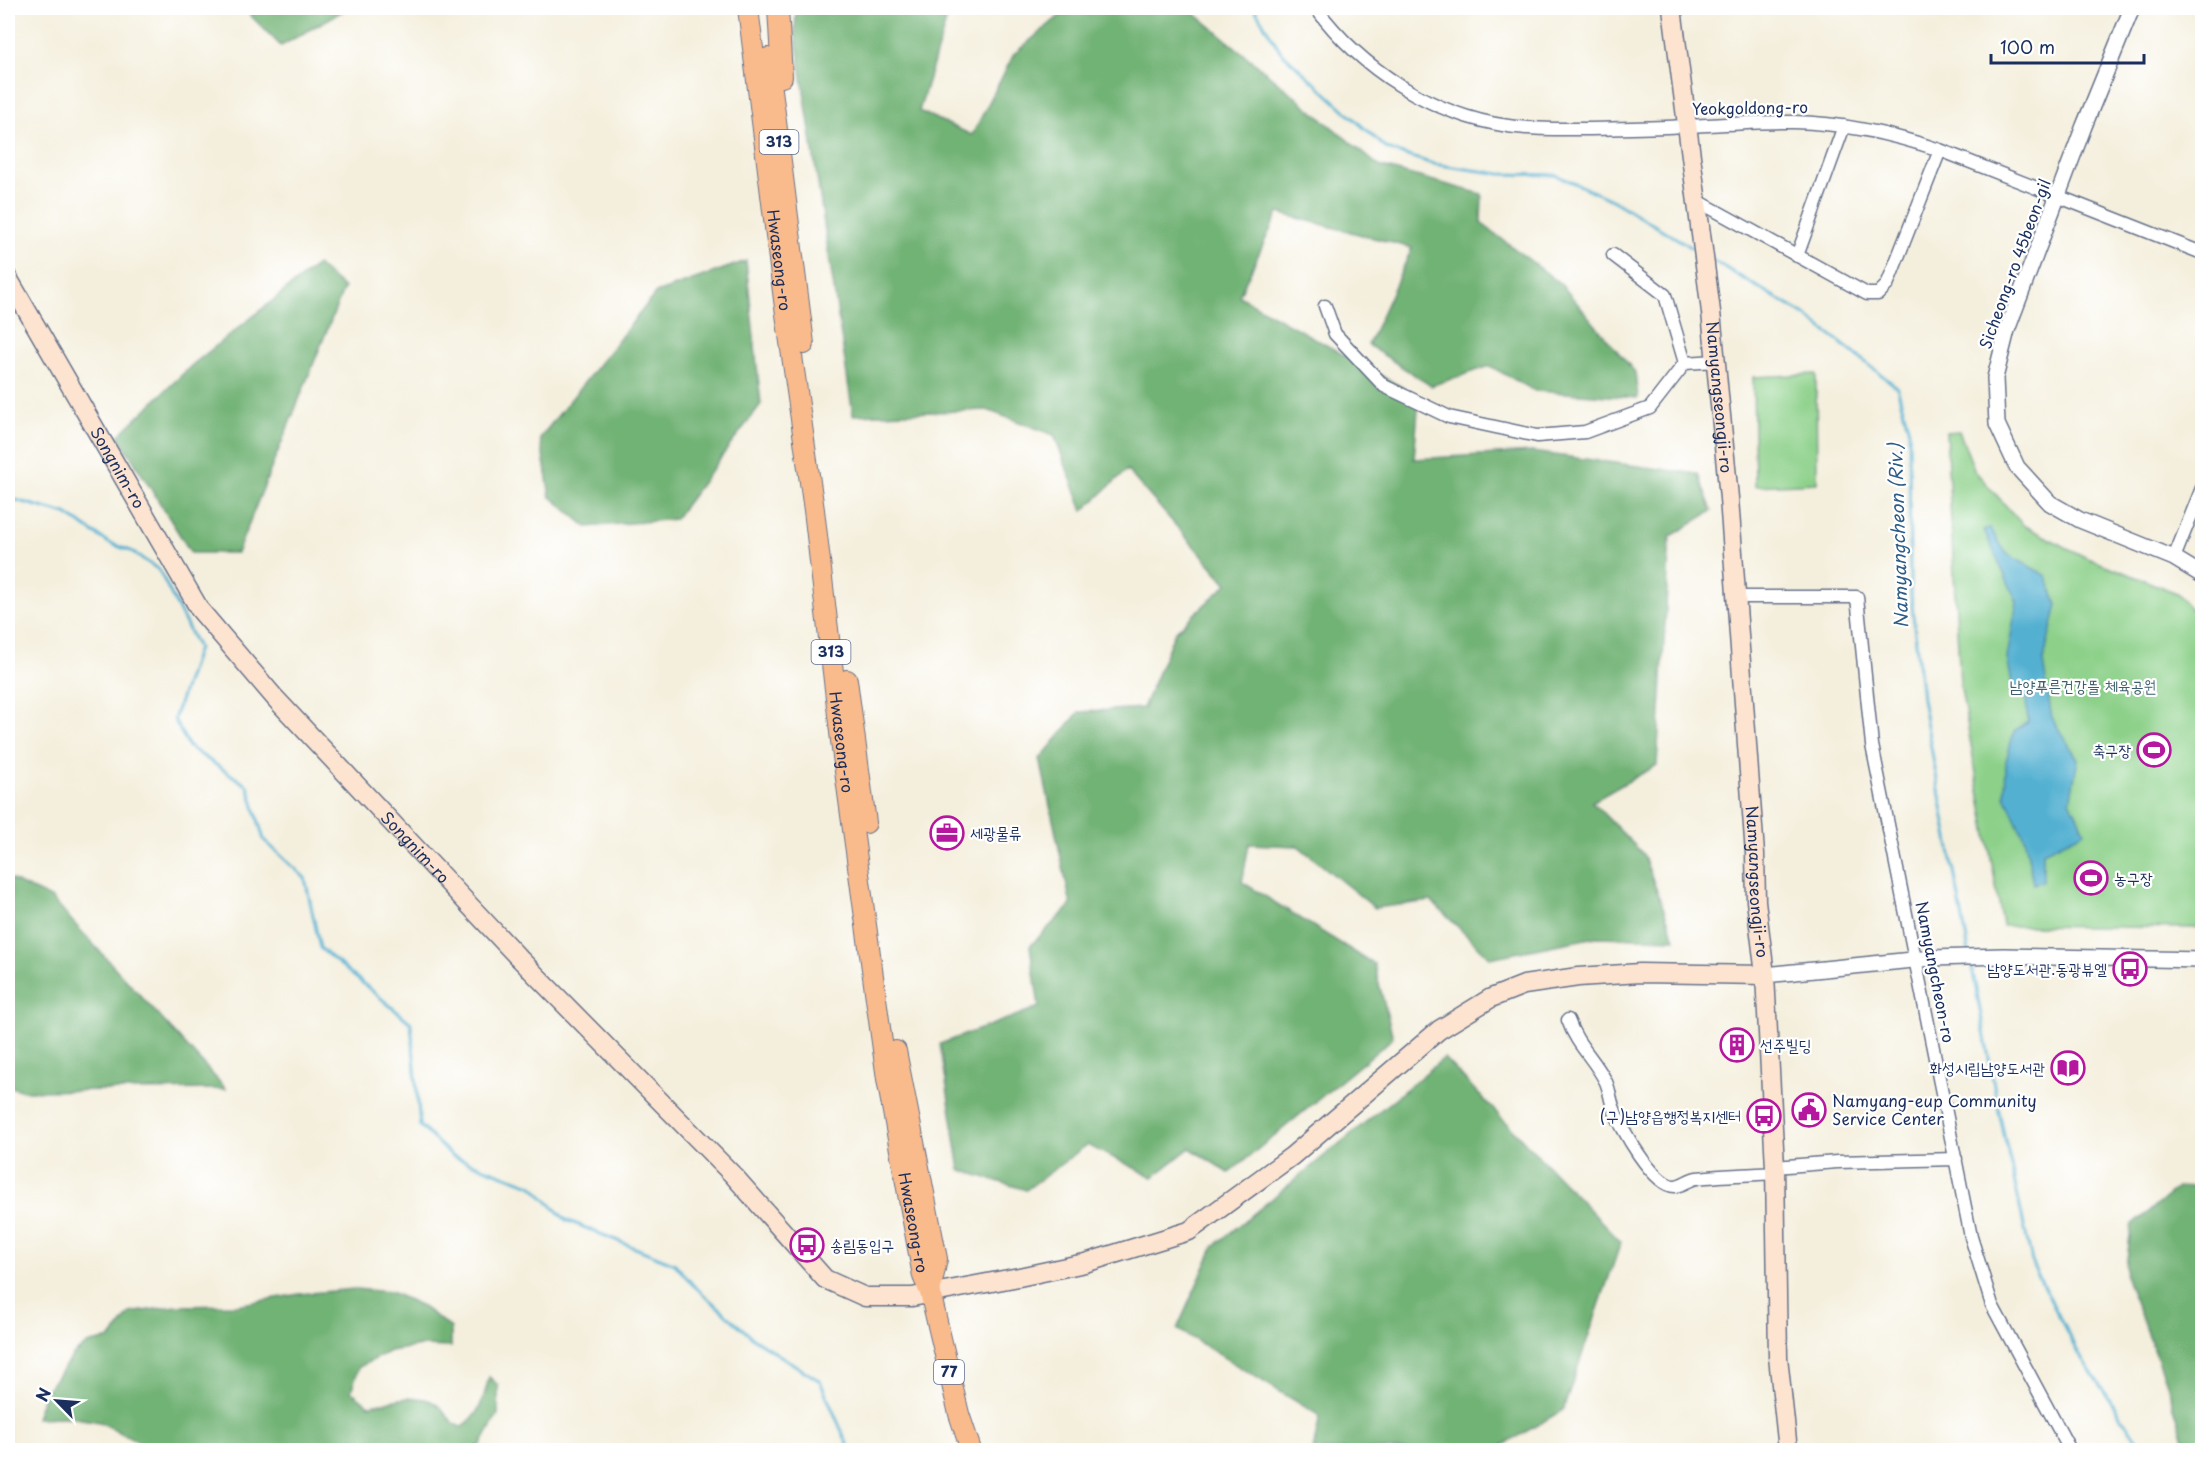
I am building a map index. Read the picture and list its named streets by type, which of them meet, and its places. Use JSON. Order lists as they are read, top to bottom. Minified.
{"streets":{"main road":["313","Hwaseong-ro","Namyangseongji-ro","Songnim-ro","77"],"street":["Yeokgoldong-ro","Sicheong-ro 45beon-gil","Namyangcheon-ro"]},"crossings":[["Yeokgoldong-ro","Sicheong-ro 45beon-gil"],["Hwaseong-ro","Songnim-ro"],["Namyangseongji-ro","Songnim-ro"],["Namyangseongji-ro","Namyangcheon-ro"]],"water":["Namyangcheon (Riv.)"],"parks":["남양푸른건강뜰 체육공원"],"places":{"sports":["축구장","농구장"],"office":["세광물류"],"bus stop":["남양도서관.동광뷰엘","(구)남양읍행정복지센터","송림동입구"],"building":["선주빌딩"],"library":["화성시립남양도서관"],"public building":["Namyang-eup Community Service Center"]},"scale_bar":"100 m","north":"top left"}
